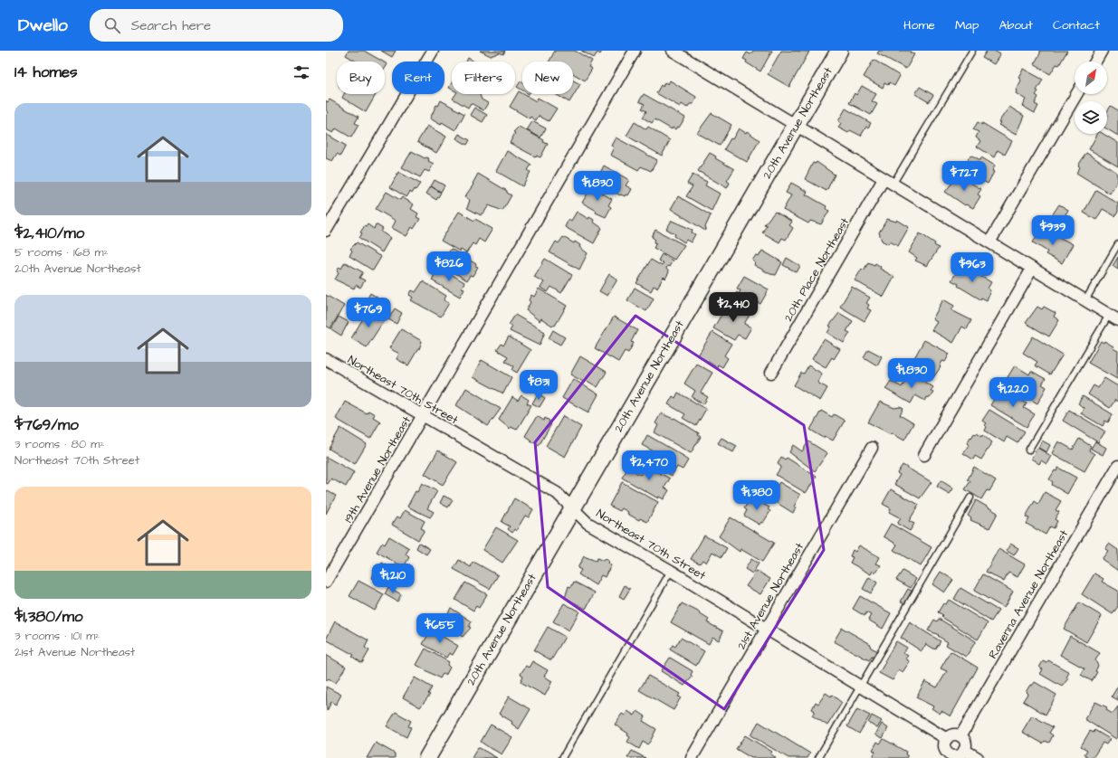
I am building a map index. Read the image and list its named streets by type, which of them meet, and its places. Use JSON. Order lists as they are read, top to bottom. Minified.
{"streets":{"street":["20th Avenue Northeast","20th Place Northeast","Northeast 70th Street","19th Avenue Northeast","Ravenna Avenue Northeast","21st Avenue Northeast"]},"crossings":[["20th Avenue Northeast","Northeast 70th Street"],["Northeast 70th Street","19th Avenue Northeast"],["Northeast 70th Street","Ravenna Avenue Northeast"],["Northeast 70th Street","21st Avenue Northeast"]],"north":"top right","page":{"header":"Dwello","search":"Search here","nav":["Home","Map","About","Contact"],"heading":"14 homes","chip":["Buy","Rent","Filters","New"],"list":[{"name":"$2,410/mo","note":"5 rooms · 168 m² · 20th Avenue Northeast"},{"name":"$769/mo","note":"3 rooms · 80 m² · Northeast 70th Street"},{"name":"$1,380/mo","note":"3 rooms · 101 m² · 21st Avenue Northeast"}],"price":["$727","$1,830","$939","$826","$963","$2,410","$769","$1,830","$831","$1,220","$2,470","$1,380","$1,210","$655"]}}
